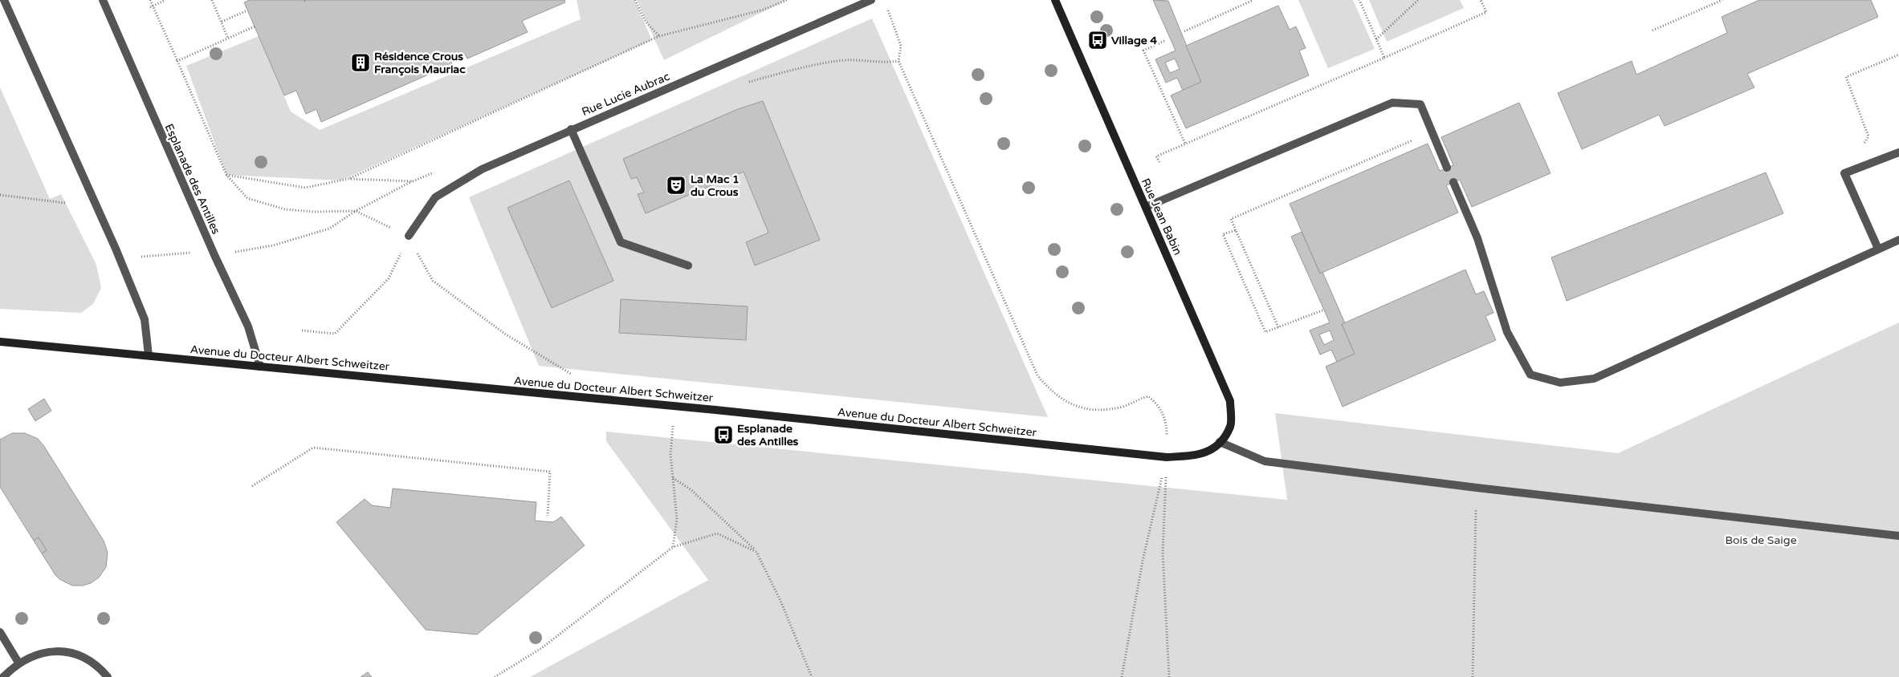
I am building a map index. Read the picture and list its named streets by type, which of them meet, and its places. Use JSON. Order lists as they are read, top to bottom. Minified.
{"streets":{"street":["Rue Lucie Aubrac","Esplanade des Antilles","Rue Jean Babin","Avenue du Docteur Albert Schweitzer"]},"crossings":[["Esplanade des Antilles","Avenue du Docteur Albert Schweitzer"],["Rue Jean Babin","Avenue du Docteur Albert Schweitzer"]],"parks":["Bois de Saige"],"places":{"bus stop":["Village 4","Esplanade des Antilles"],"building":["Résidence Crous François Mauriac"],"theatre":["La Mac 1 du Crous"]}}
